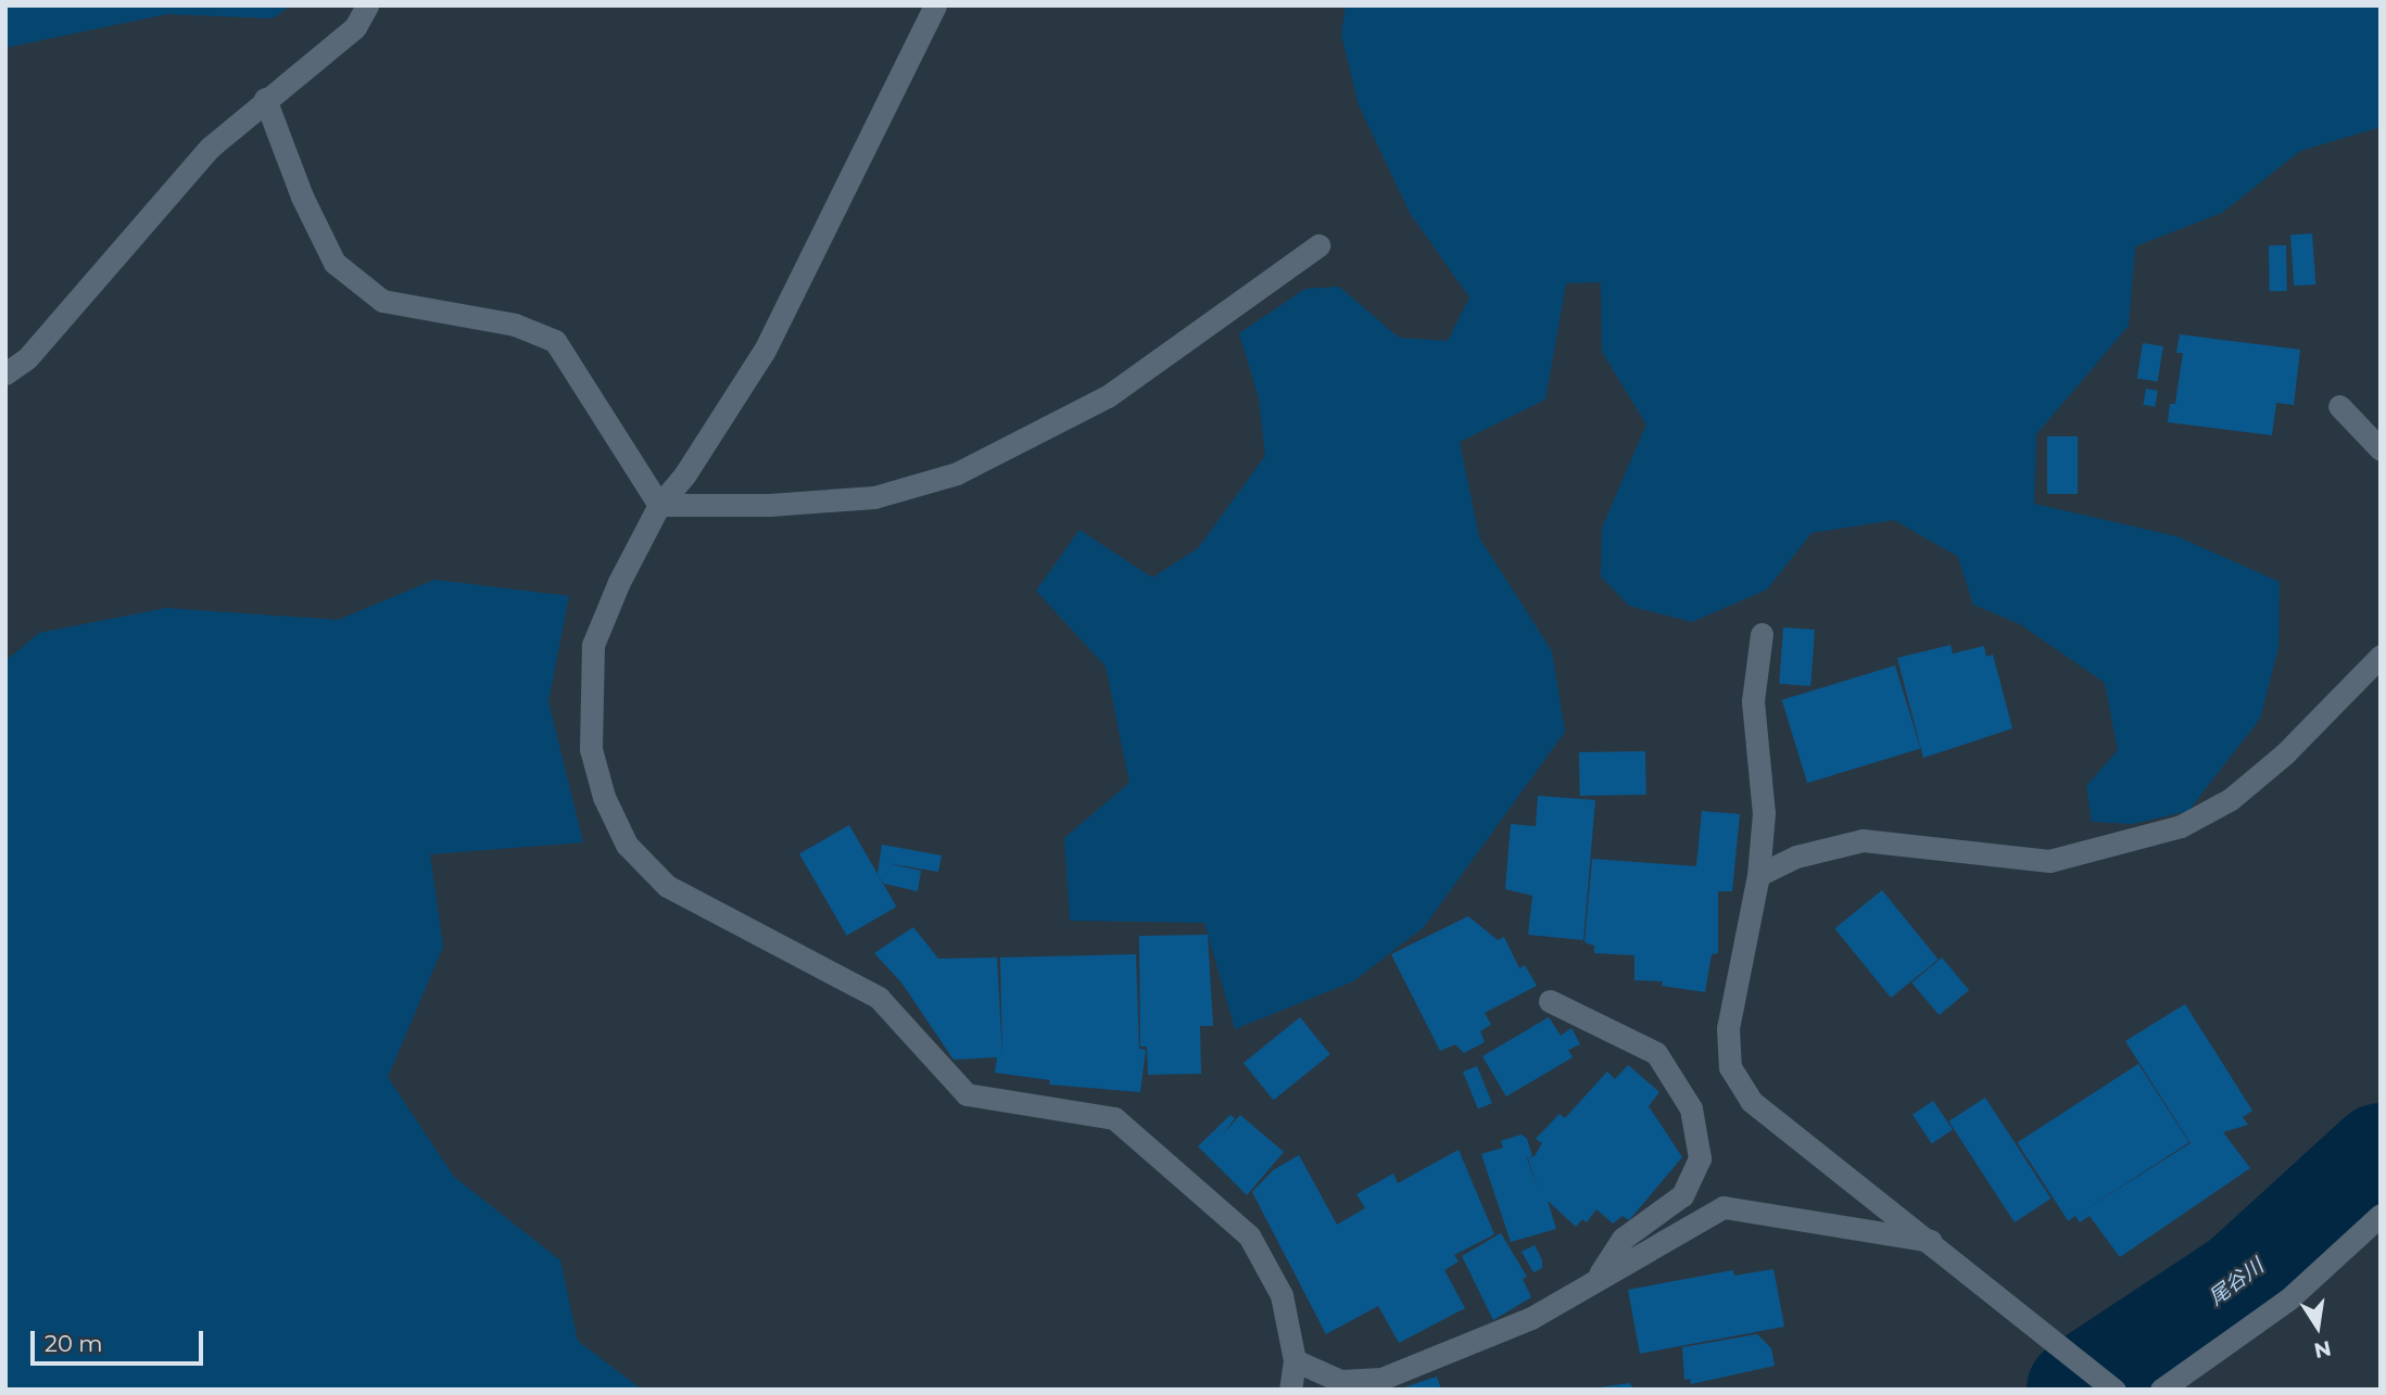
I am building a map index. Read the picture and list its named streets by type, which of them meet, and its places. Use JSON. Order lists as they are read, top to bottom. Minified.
{"water":["尾谷川"],"scale_bar":"20 m","north":"bottom"}
